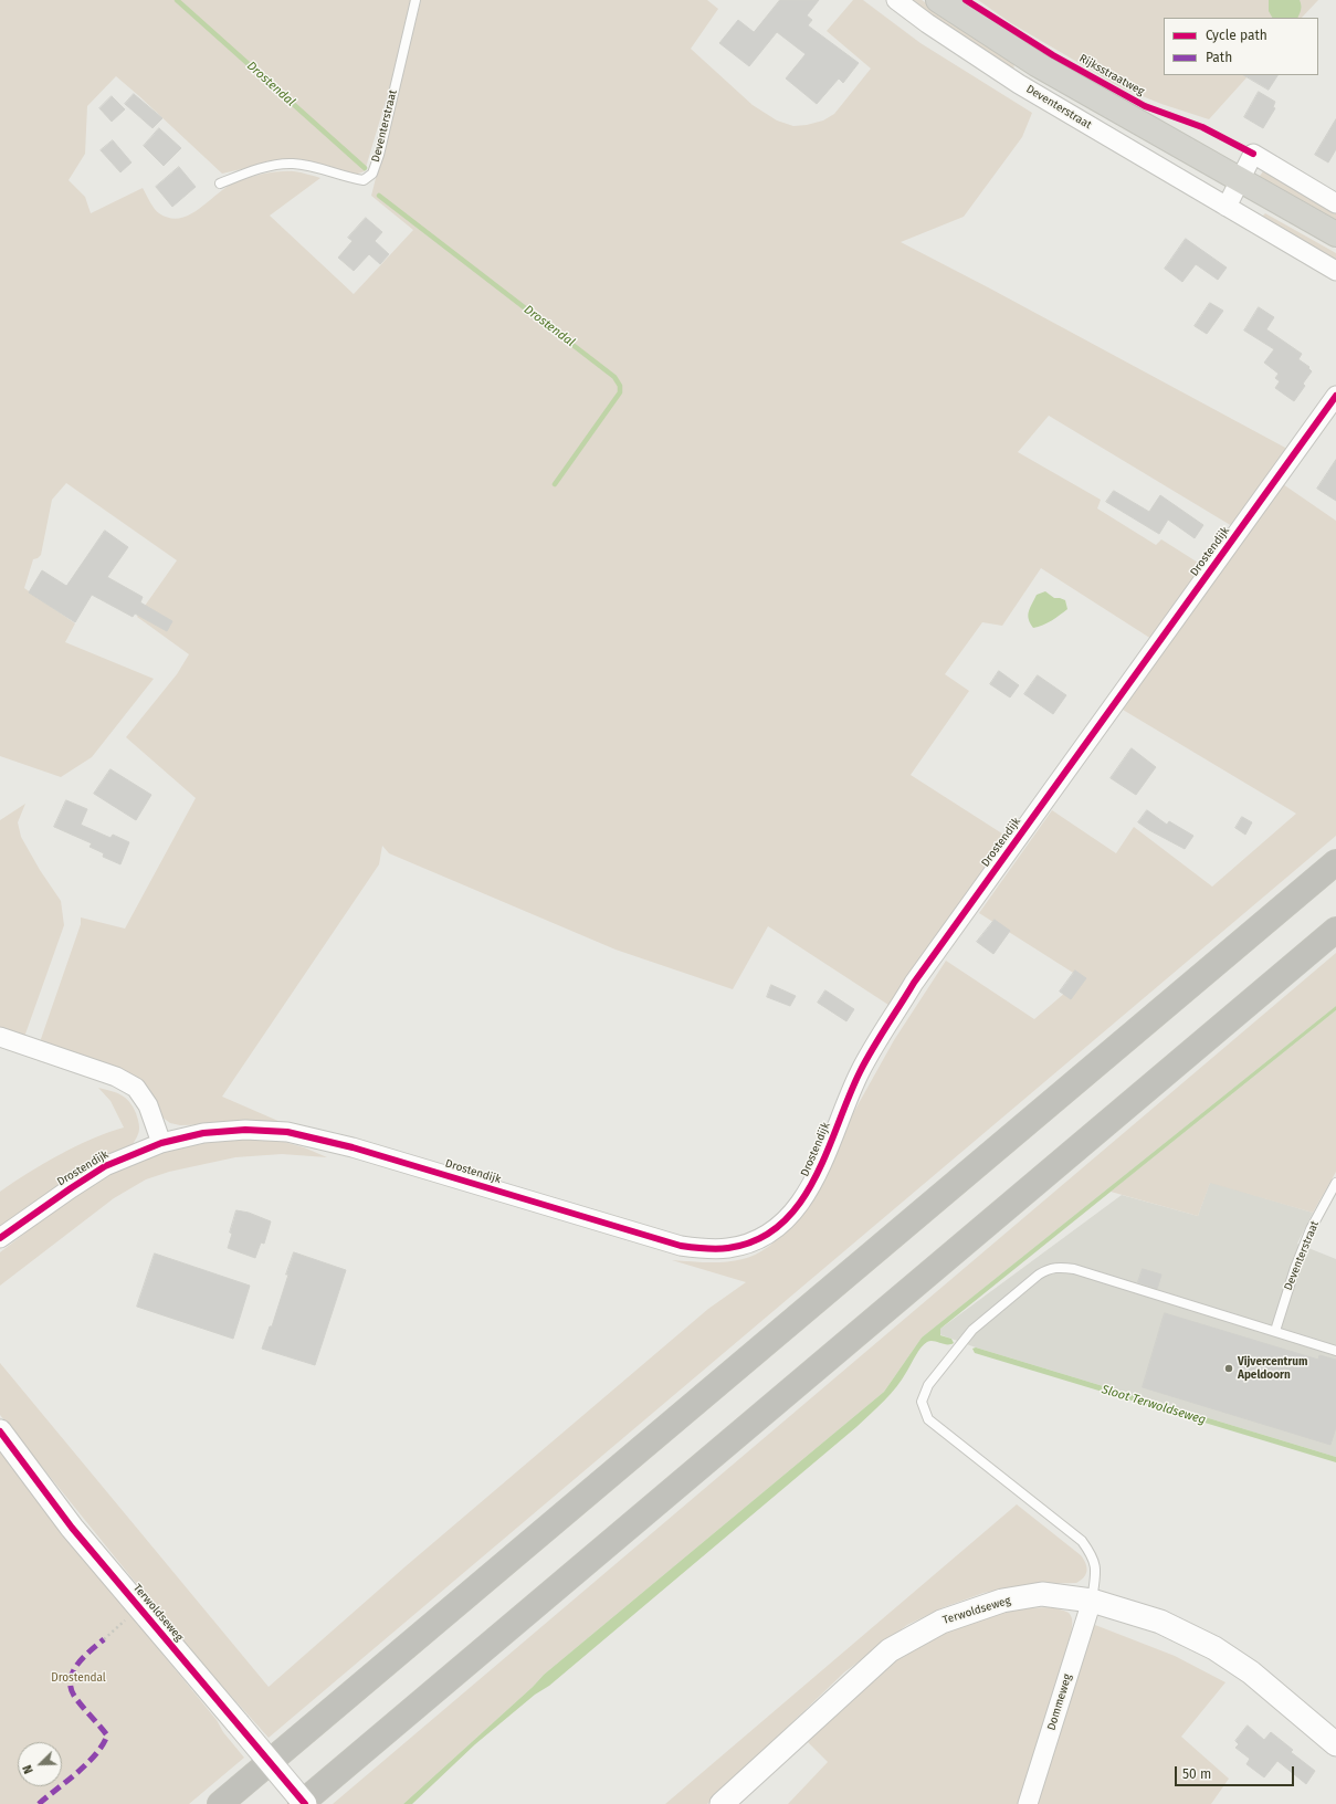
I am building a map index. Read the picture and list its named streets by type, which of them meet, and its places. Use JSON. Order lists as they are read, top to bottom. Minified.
{"streets":{"street":["Deventerstraat","Drostendijk","Terwoldseweg","Dommeweg"],"cycle path":["Rijksstraatweg"]},"crossings":[["Terwoldseweg","Dommeweg"]],"water":["Drostendal","Sloot Terwoldseweg"],"parks":["Drostendal"],"places":["Vijvercentrum Apeldoorn"],"legend":["Cycle path","Path"],"scale_bar":"50 m","north":"bottom left"}
